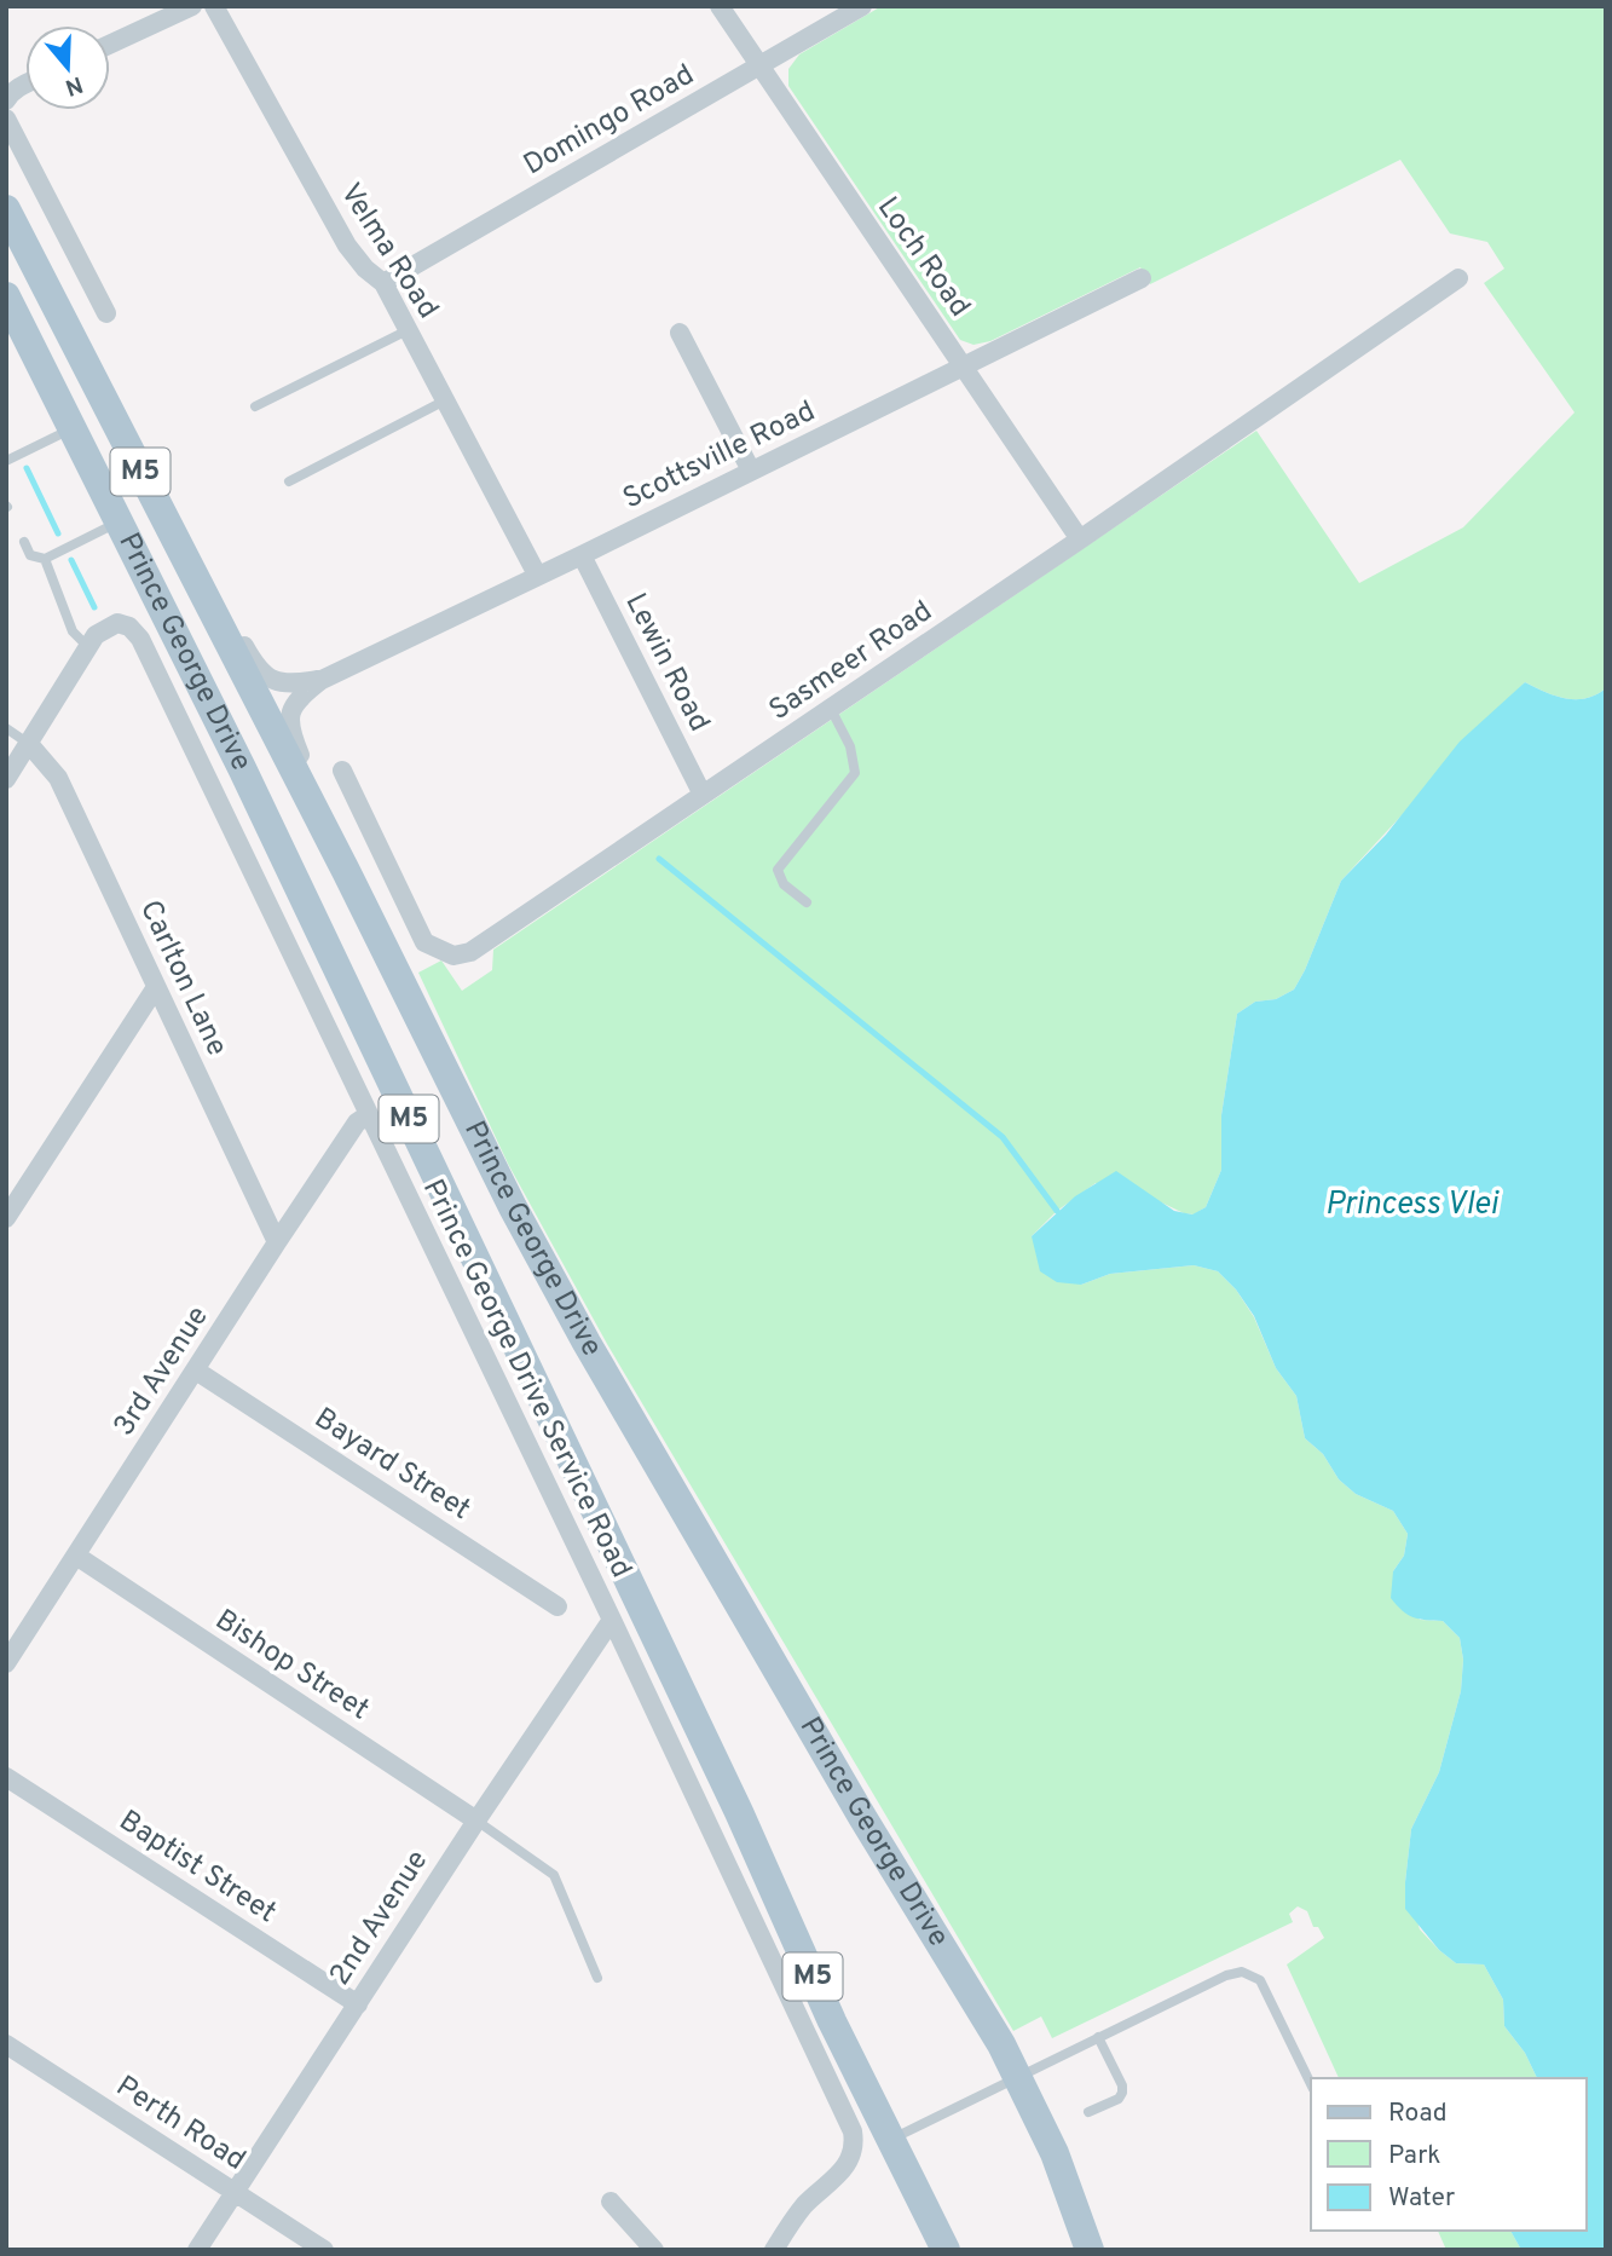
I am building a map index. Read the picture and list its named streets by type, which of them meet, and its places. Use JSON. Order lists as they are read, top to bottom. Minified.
{"streets":{"main road":["M5","Prince George Drive"],"street":["Domingo Road","Velma Road","Loch Road","Scottsville Road","Sasmeer Road","Lewin Road","Carlton Lane","3rd Avenue","Prince George Drive Service Road","Bayard Street","Bishop Street","Baptist Street","2nd Avenue","Perth Road"]},"crossings":[["Domingo Road","Velma Road"],["Domingo Road","Loch Road"],["Velma Road","Scottsville Road"],["Loch Road","Scottsville Road"],["Loch Road","Sasmeer Road"],["Scottsville Road","Prince George Drive"],["Scottsville Road","Lewin Road"],["Sasmeer Road","Lewin Road"],["Carlton Lane","3rd Avenue"],["3rd Avenue","Prince George Drive Service Road"],["3rd Avenue","Bayard Street"],["3rd Avenue","Bishop Street"],["Prince George Drive Service Road","2nd Avenue"],["Bishop Street","2nd Avenue"],["Baptist Street","2nd Avenue"],["2nd Avenue","Perth Road"]],"water":["Princess Vlei"],"legend":["Road","Park","Water"],"north":"bottom"}
